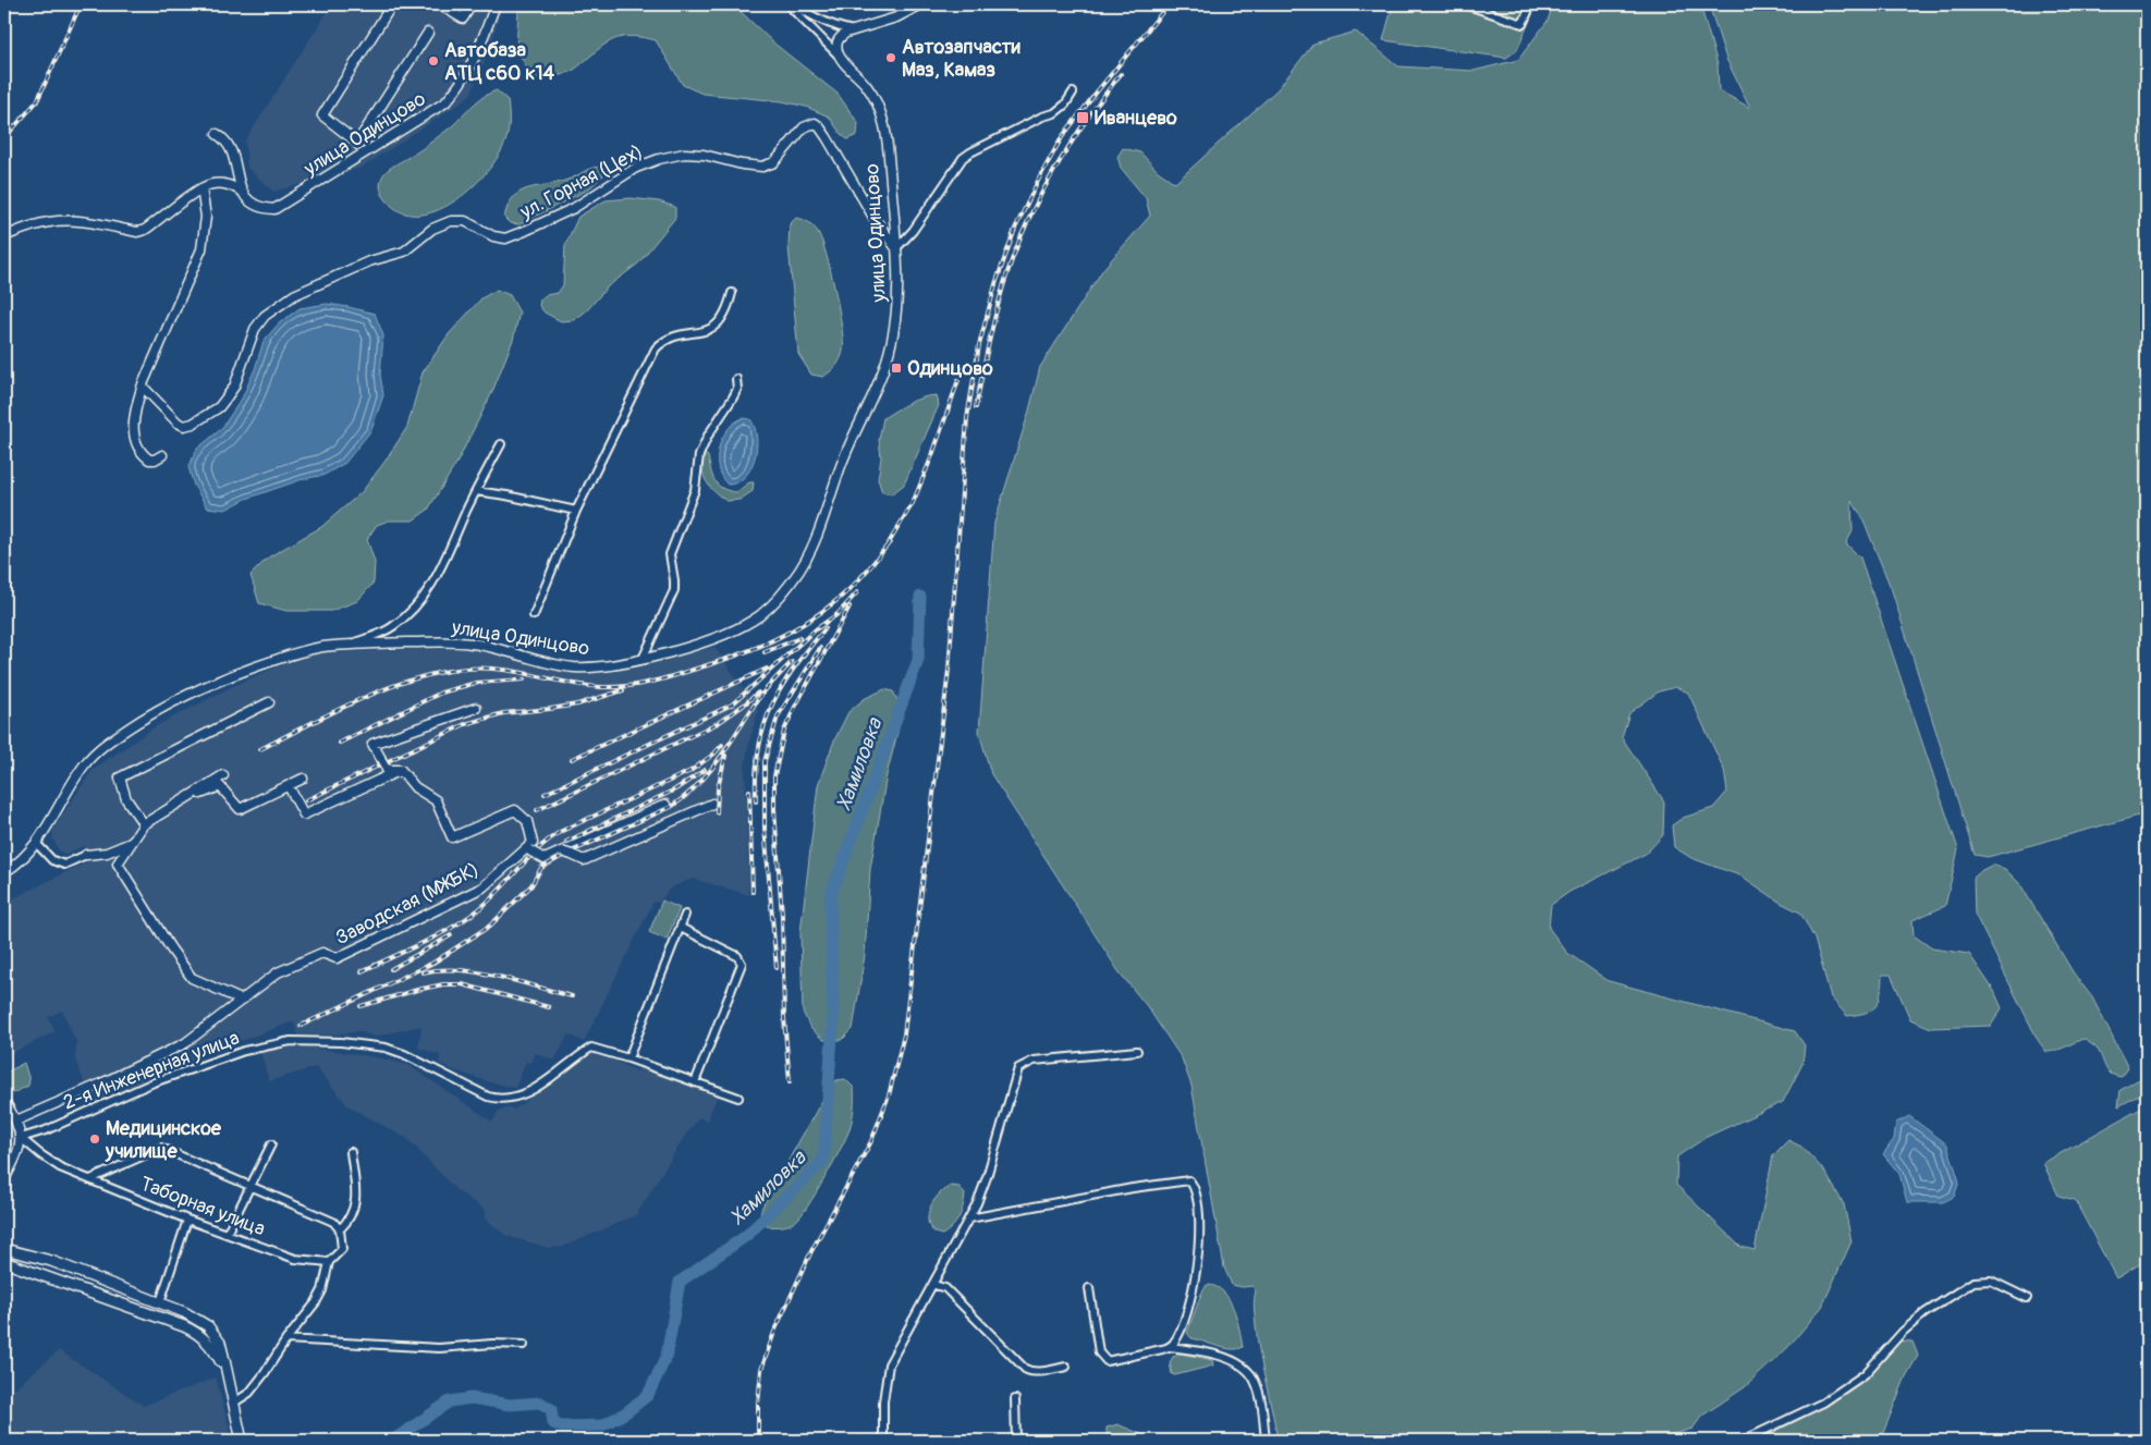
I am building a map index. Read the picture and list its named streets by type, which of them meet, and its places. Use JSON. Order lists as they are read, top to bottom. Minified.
{"streets":{"street":["улица Одинцово","ул. Горная (Цех)","Заводская (МЖБК)","2-я Инженерная улица","Таборная улица"]},"crossings":[["улица Одинцово","ул. Горная (Цех)"],["2-я Инженерная улица","Таборная улица"]],"water":["Хамиловка"],"places":{"other":["Автозапчасти Маз, Камаз","Автобаза АТЦ с60 к14","Медицинское училище"],"transit":["Иванцево","Одинцово"]}}
